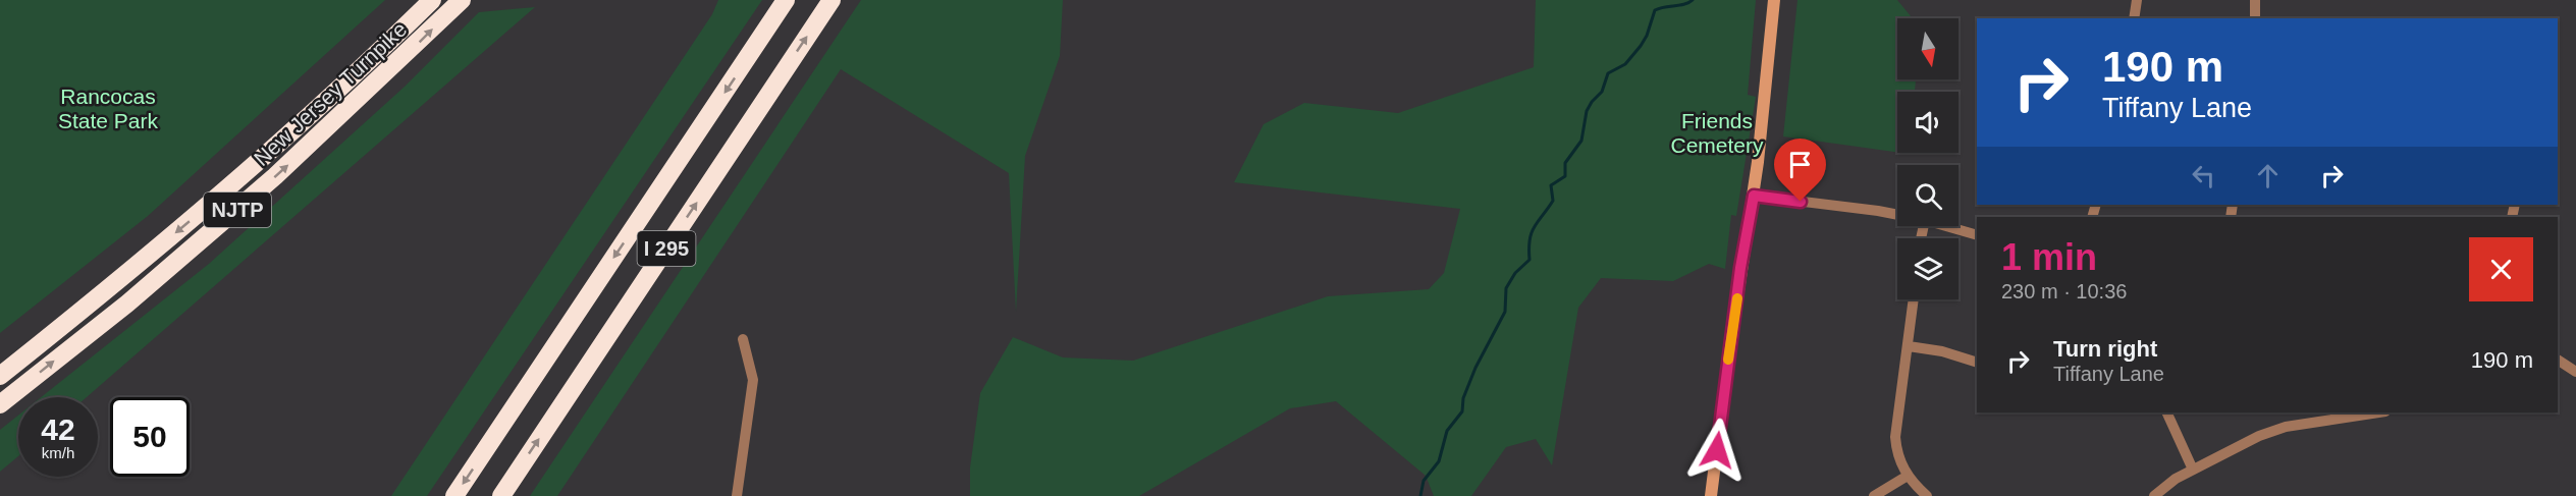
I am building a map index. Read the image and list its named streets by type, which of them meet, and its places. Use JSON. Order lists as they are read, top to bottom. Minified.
{"streets":{"highway":["New Jersey Turnpike","NJTP","I 295"]},"parks":["Rancocas State Park","Friends Cemetery"],"north":"bottom","page":{"turn":["190 m","Tiffany Lane"],"heading":["1 min","230 m · 10:36"],"list":[{"name":"Turn right","note":"Tiffany Lane","value":"190 m"}],"speed":"42 km/h","limit":"50"}}
